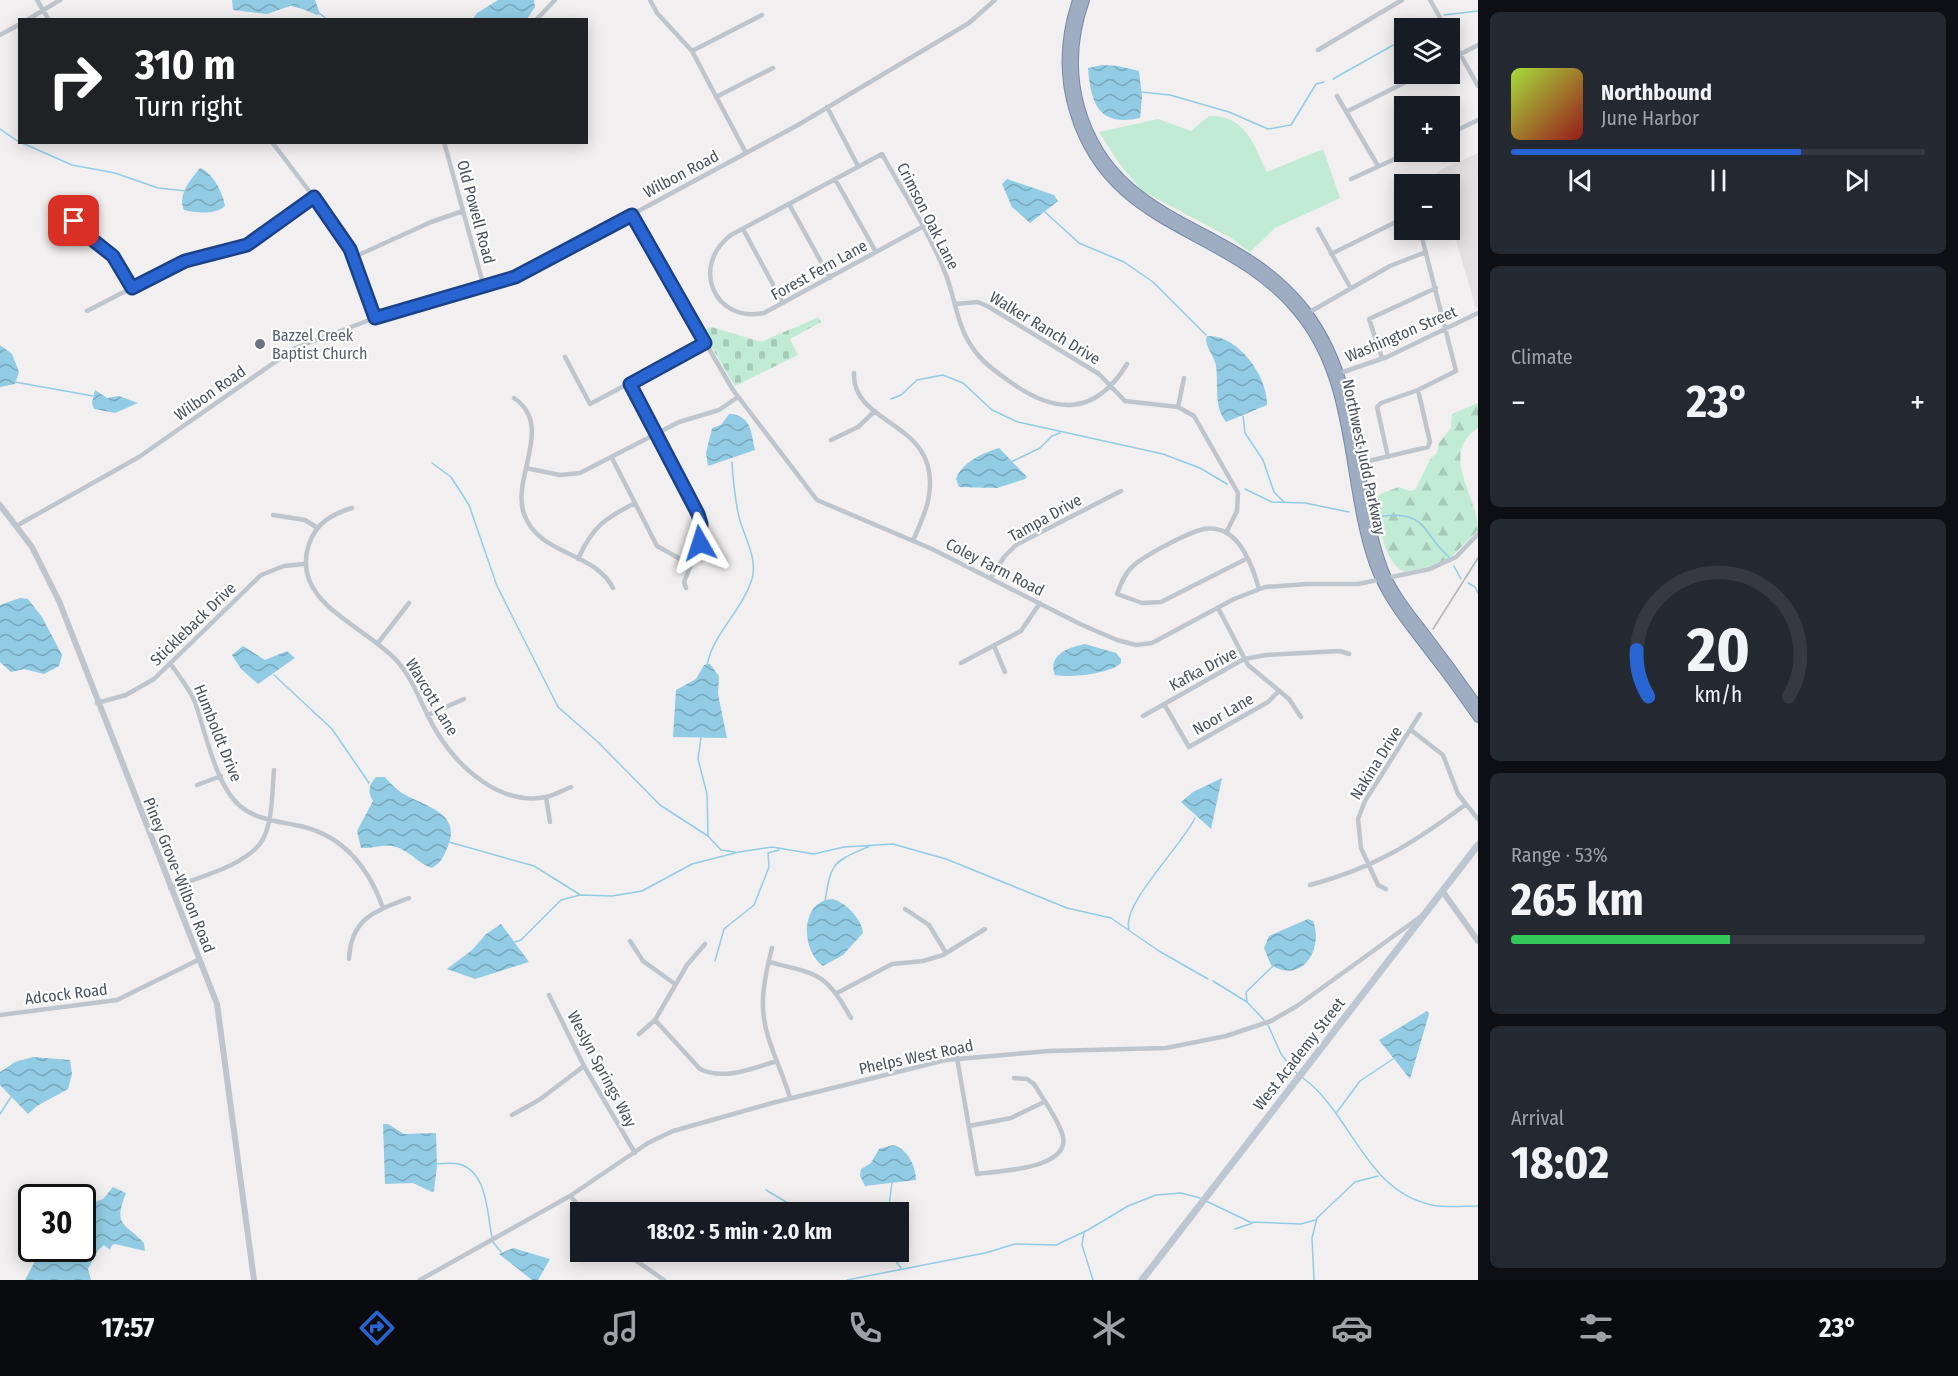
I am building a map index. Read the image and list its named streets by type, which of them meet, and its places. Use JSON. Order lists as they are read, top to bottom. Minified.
{"streets":{"highway":["Northwest Judd Parkway"],"main road":["West Academy Street"],"street":["Wilbon Road","Old Powell Road","Crimson Oak Lane","Forest Fern Lane","Walker Ranch Drive","Washington Street","Tampa Drive","Coley Farm Road","Stickleback Drive","Kafka Drive","Wavcott Lane","Noor Lane","Humboldt Drive","Nakina Drive","Piney Grove-Wilbon Road","Adcock Road","Phelps West Road","Weslyn Springs Way"]},"crossings":[["Wilbon Road","Old Powell Road"],["Wilbon Road","Coley Farm Road"],["Wilbon Road","Piney Grove-Wilbon Road"],["Crimson Oak Lane","Forest Fern Lane"],["Crimson Oak Lane","Walker Ranch Drive"],["Washington Street","Northwest Judd Parkway"],["Northwest Judd Parkway","Coley Farm Road"],["Tampa Drive","Coley Farm Road"],["Stickleback Drive","Wavcott Lane"],["Stickleback Drive","Humboldt Drive"],["Stickleback Drive","Piney Grove-Wilbon Road"],["Kafka Drive","Noor Lane"],["Piney Grove-Wilbon Road","Adcock Road"],["West Academy Street","Phelps West Road"],["Phelps West Road","Weslyn Springs Way"]],"places":["Bazzel Creek Baptist Church"],"page":{"map_buttons":["+","−"],"turn":["310 m","Turn right"],"song":["Northbound","June Harbor"],"tile":["Climate",["Range · 53%","265 km"],["Arrival","18:02"]],"heat":["−","23°","+"],"limit":"30","trip":"18:02 · 5 min · 2.0 km","tabs":["17:57","23°"],"gauge":["20","km/h"]}}
